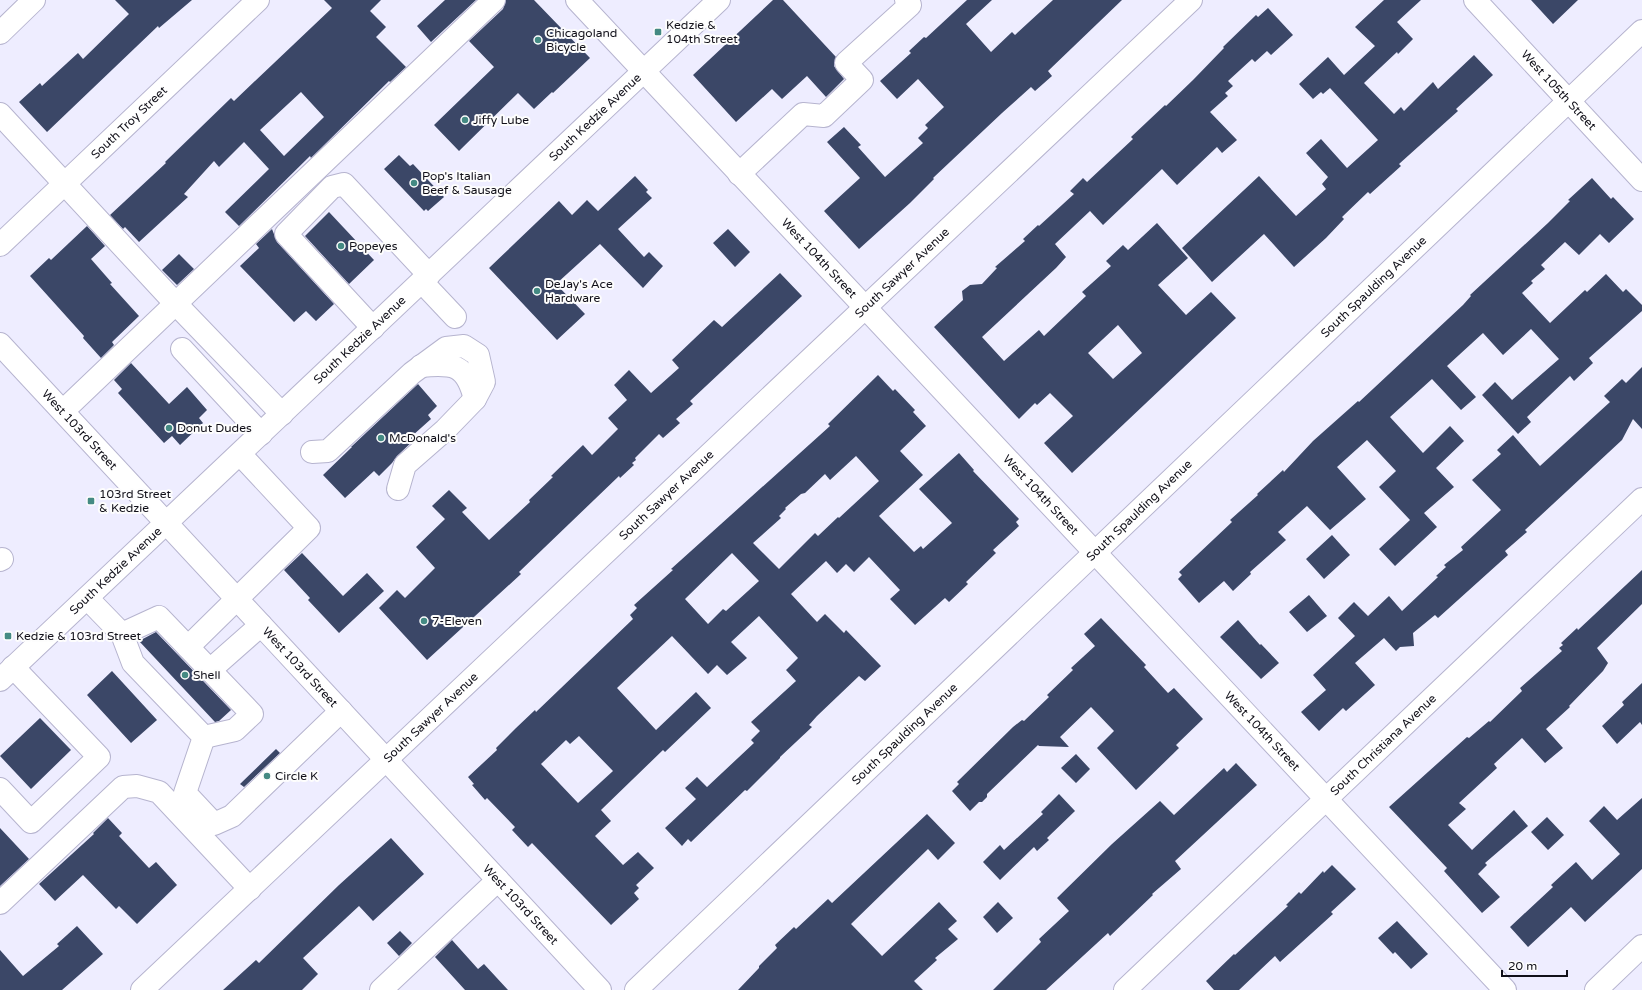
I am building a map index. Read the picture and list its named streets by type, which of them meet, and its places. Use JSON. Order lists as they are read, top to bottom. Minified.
{"streets":{"street":["West 105th Street","South Kedzie Avenue","South Troy Street","West 104th Street","South Sawyer Avenue","South Spaulding Avenue","West 103rd Street","South Christiana Avenue"]},"crossings":[["West 105th Street","South Spaulding Avenue"],["South Kedzie Avenue","West 104th Street"],["South Kedzie Avenue","West 103rd Street"],["West 104th Street","South Sawyer Avenue"],["West 104th Street","South Spaulding Avenue"],["West 104th Street","South Christiana Avenue"],["South Sawyer Avenue","West 103rd Street"]],"places":{"transit":["Kedzie & 104th Street","103rd Street & Kedzie","Kedzie & 103rd Street"],"other":["Chicagoland Bicycle","Jiffy Lube","Pop's Italian Beef & Sausage","Popeyes","DeJay's Ace Hardware","Donut Dudes","McDonald's","7-Eleven","Shell","Circle K"]},"scale_bar":"20 m"}
